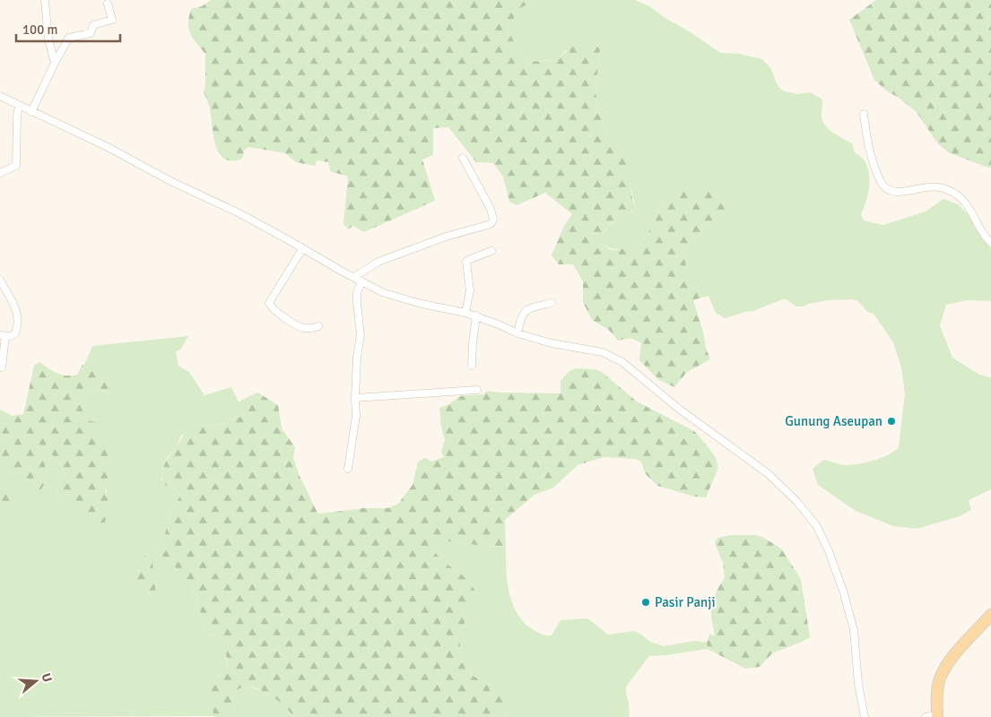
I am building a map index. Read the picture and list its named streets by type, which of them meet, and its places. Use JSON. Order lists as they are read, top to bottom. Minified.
{"places":["Gunung Aseupan","Pasir Panji"],"scale_bar":"100 m","north":"right"}
